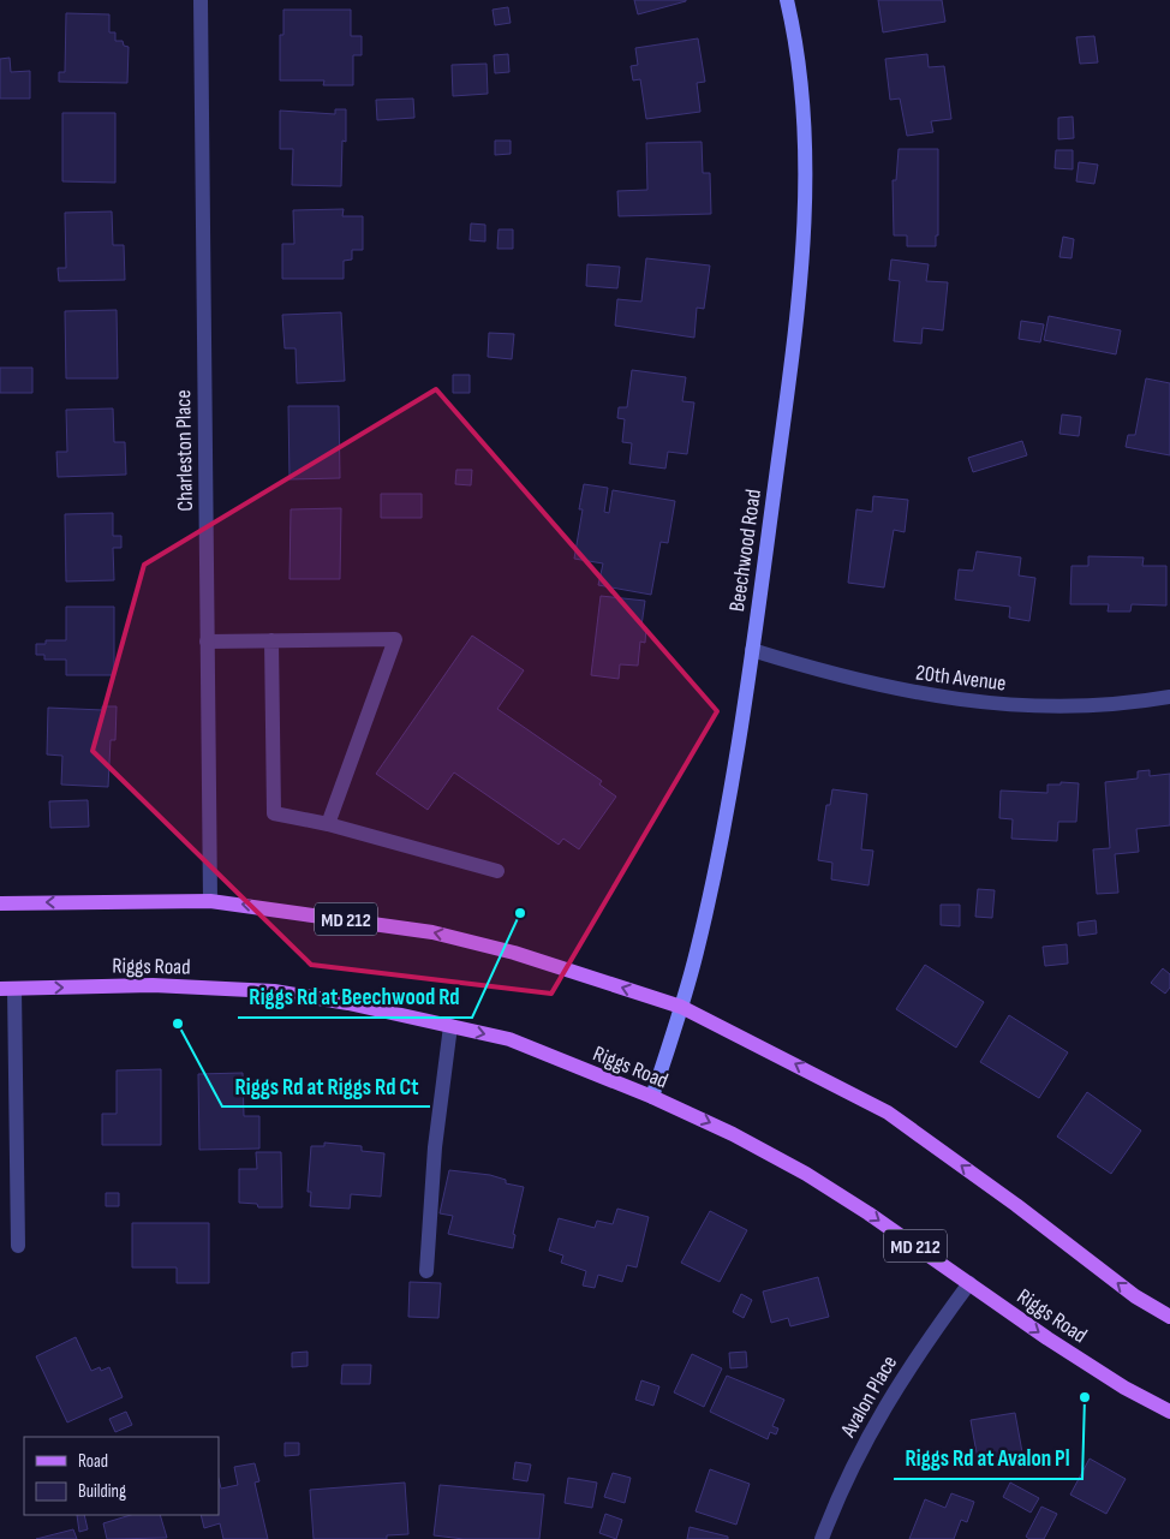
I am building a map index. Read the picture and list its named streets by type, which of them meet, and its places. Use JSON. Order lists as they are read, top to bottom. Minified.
{"streets":{"main road":["MD 212","Riggs Road"],"street":["Charleston Place","Beechwood Road","20th Avenue","Avalon Place"]},"crossings":[["Charleston Place","MD 212"],["Beechwood Road","20th Avenue"],["Beechwood Road","MD 212"],["Beechwood Road","Riggs Road"],["Riggs Road","Avalon Place"]],"places":["Riggs Rd at Beechwood Rd","Riggs Rd at Riggs Rd Ct","Riggs Rd at Avalon Pl"],"legend":["Road","Building"]}
